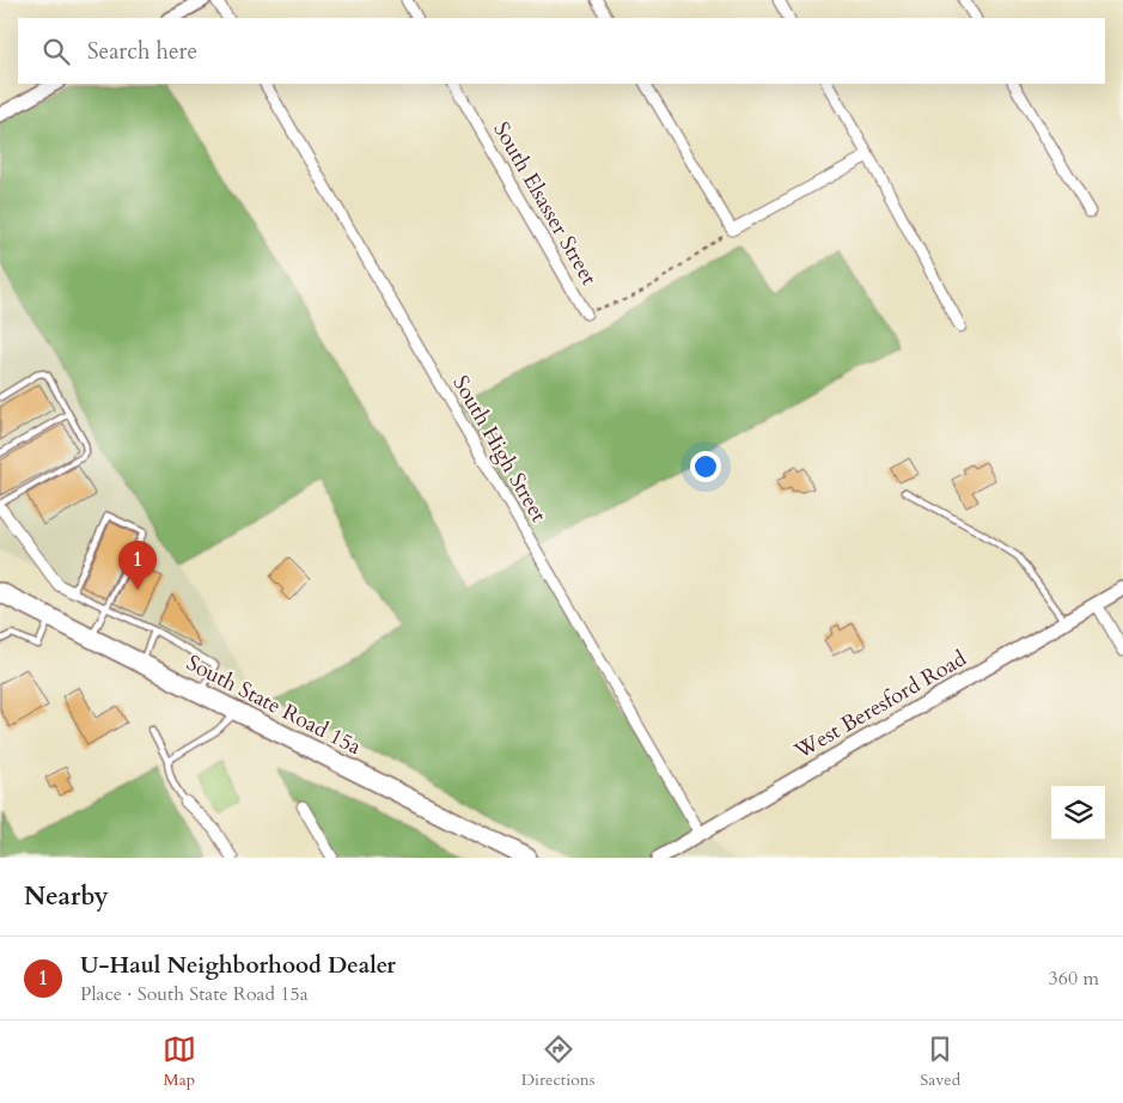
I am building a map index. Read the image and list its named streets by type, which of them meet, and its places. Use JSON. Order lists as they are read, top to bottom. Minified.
{"streets":{"highway":["South State Road 15a"],"street":["South Elsasser Street","South High Street","West Beresford Road"]},"crossings":[["South High Street","West Beresford Road"]],"page":{"search":"Search here","pins":"1","heading":"Nearby","list":[{"mark":"1","name":"U-Haul Neighborhood Dealer","note":"Place · South State Road 15a","value":"360 m"}],"nav":["Map","Directions","Saved"]}}
